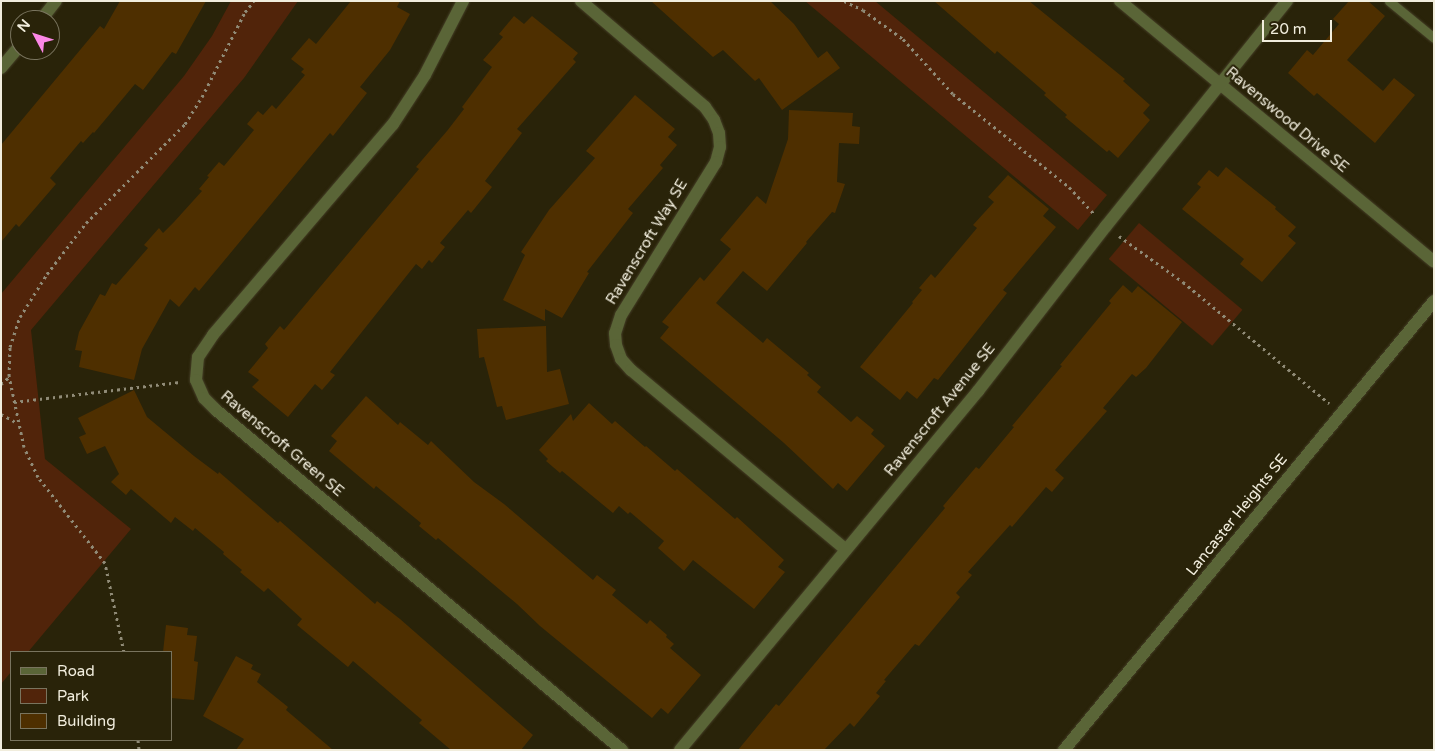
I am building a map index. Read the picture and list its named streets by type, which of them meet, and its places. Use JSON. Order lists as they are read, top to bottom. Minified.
{"streets":{"street":["Ravenswood Drive SE","Ravenscroft Way SE","Ravenscroft Avenue SE","Ravenscroft Green SE","Lancaster Heights SE"]},"crossings":[["Ravenswood Drive SE","Ravenscroft Avenue SE"],["Ravenscroft Way SE","Ravenscroft Avenue SE"]],"legend":["Road","Park","Building"],"scale_bar":"20 m","north":"top left"}
